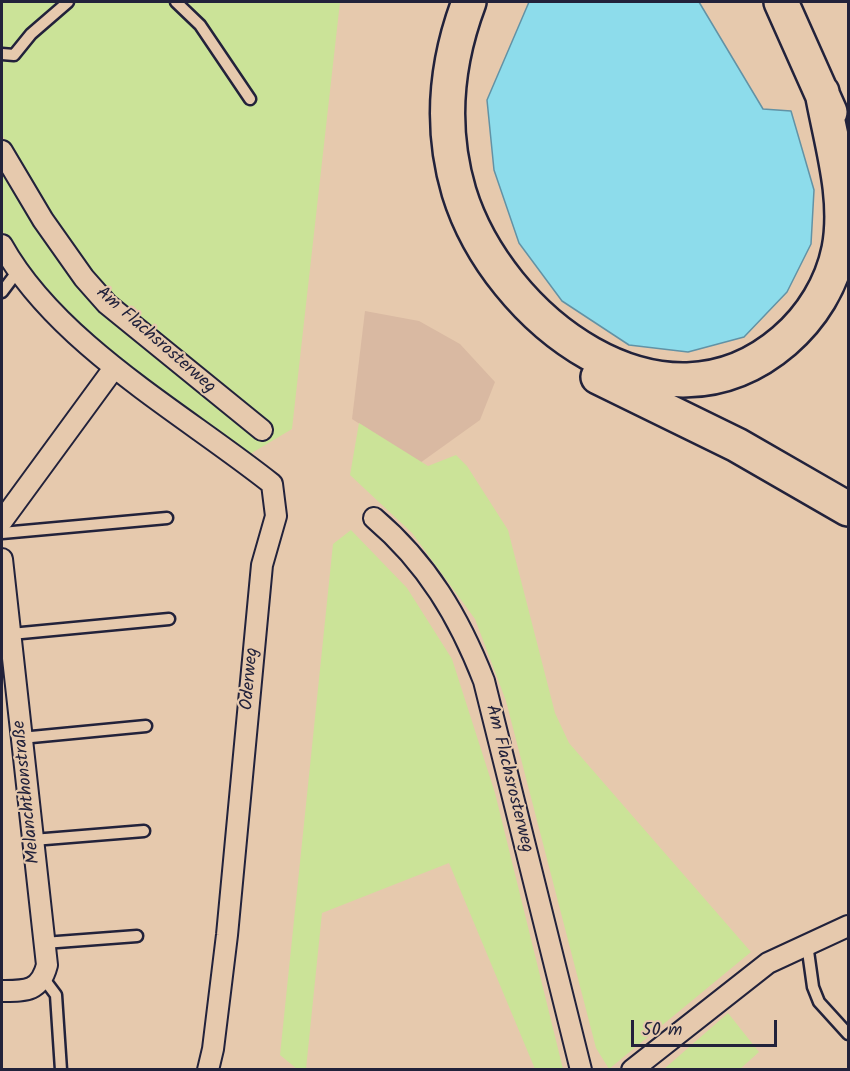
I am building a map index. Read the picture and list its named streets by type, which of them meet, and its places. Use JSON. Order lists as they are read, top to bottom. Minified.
{"streets":{"street":["Am Flachsrosterweg","Oderweg","Melanchthonstraße"]},"scale_bar":"50 m"}
